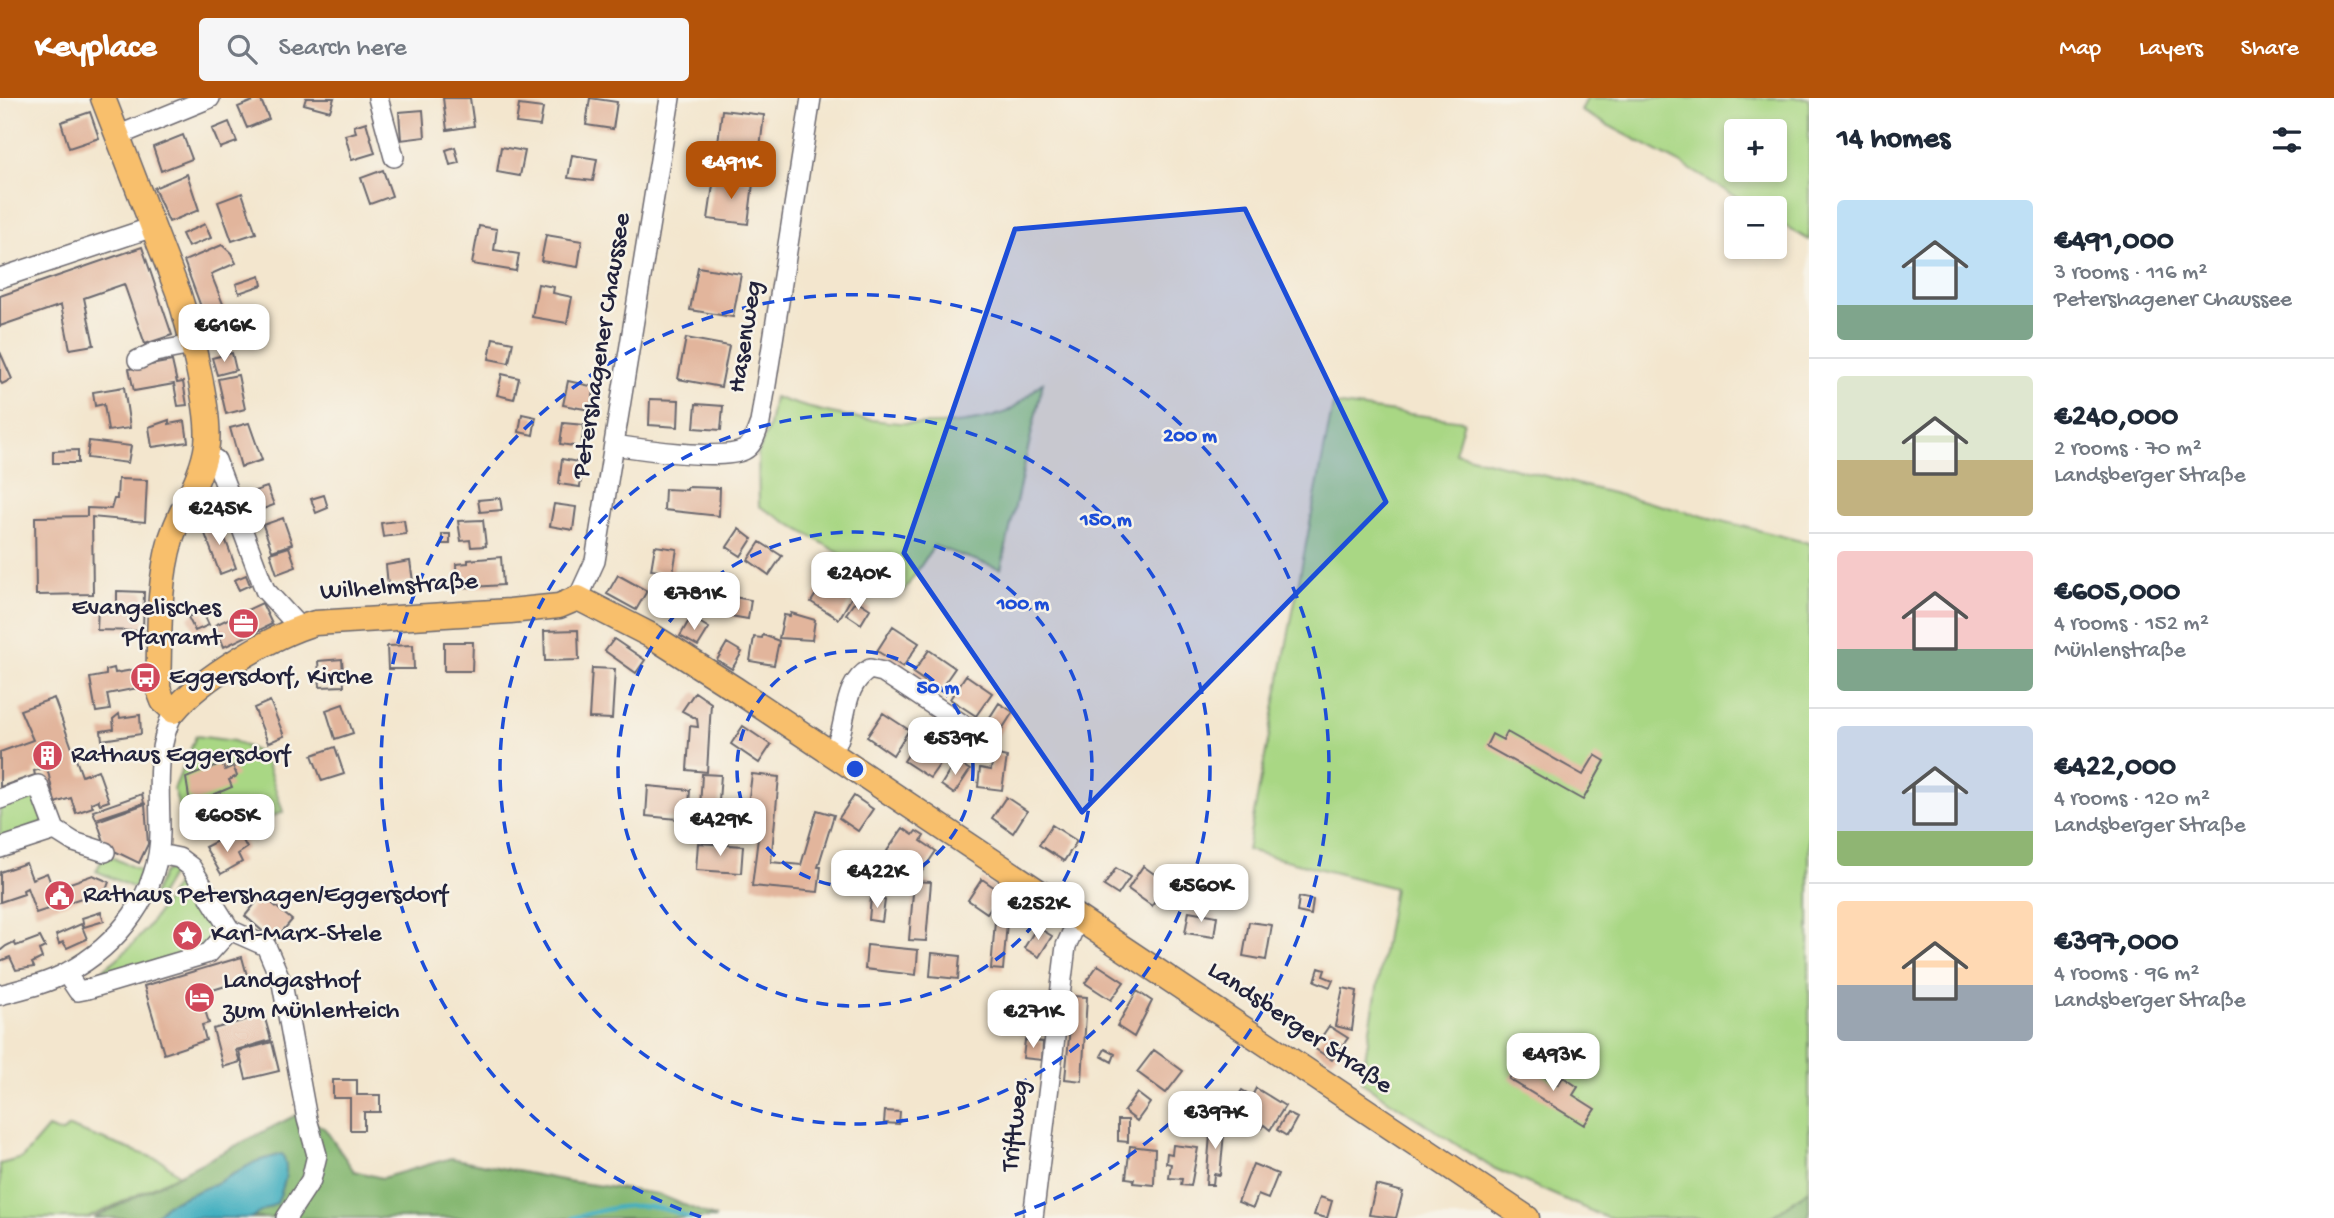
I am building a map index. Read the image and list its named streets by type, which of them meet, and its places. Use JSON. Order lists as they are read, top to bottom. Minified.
{"streets":{"main road":["Wilhelmstraße","Landsberger Straße"],"street":["Hasenweg","Petershagener Chaussee","Triftweg"]},"crossings":[["Hasenweg","Petershagener Chaussee"],["Petershagener Chaussee","Wilhelmstraße"],["Petershagener Chaussee","Landsberger Straße"],["Wilhelmstraße","Landsberger Straße"],["Landsberger Straße","Triftweg"]],"places":{"office":["Evangelisches Pfarramt"],"bus stop":["Eggersdorf, Kirche"],"building":["Rathaus Eggersdorf"],"public building":["Rathaus Petershagen/Eggersdorf"],"place":["Karl-Marx-Stele"],"hotel":["Landgasthof zum Mühlenteich"]},"page":{"header":"Keyplace","search":"Search here","nav":["Map","Layers","Share"],"heading":"14 homes","map_buttons":["+","−"],"price":["€491K","€616K","€245K","€240K","€781K","€539K","€605K","€429K","€422K","€560K","€252K","€271K","€493K","€397K"],"list":[{"name":"€491,000","note":"3 rooms · 116 m² · Petershagener Chaussee"},{"name":"€240,000","note":"2 rooms · 70 m² · Landsberger Straße"},{"name":"€605,000","note":"4 rooms · 152 m² · Mühlenstraße"},{"name":"€422,000","note":"4 rooms · 120 m² · Landsberger Straße"},{"name":"€397,000","note":"4 rooms · 96 m² · Landsberger Straße"}]},"rings":["200 m","150 m","100 m","50 m"]}
